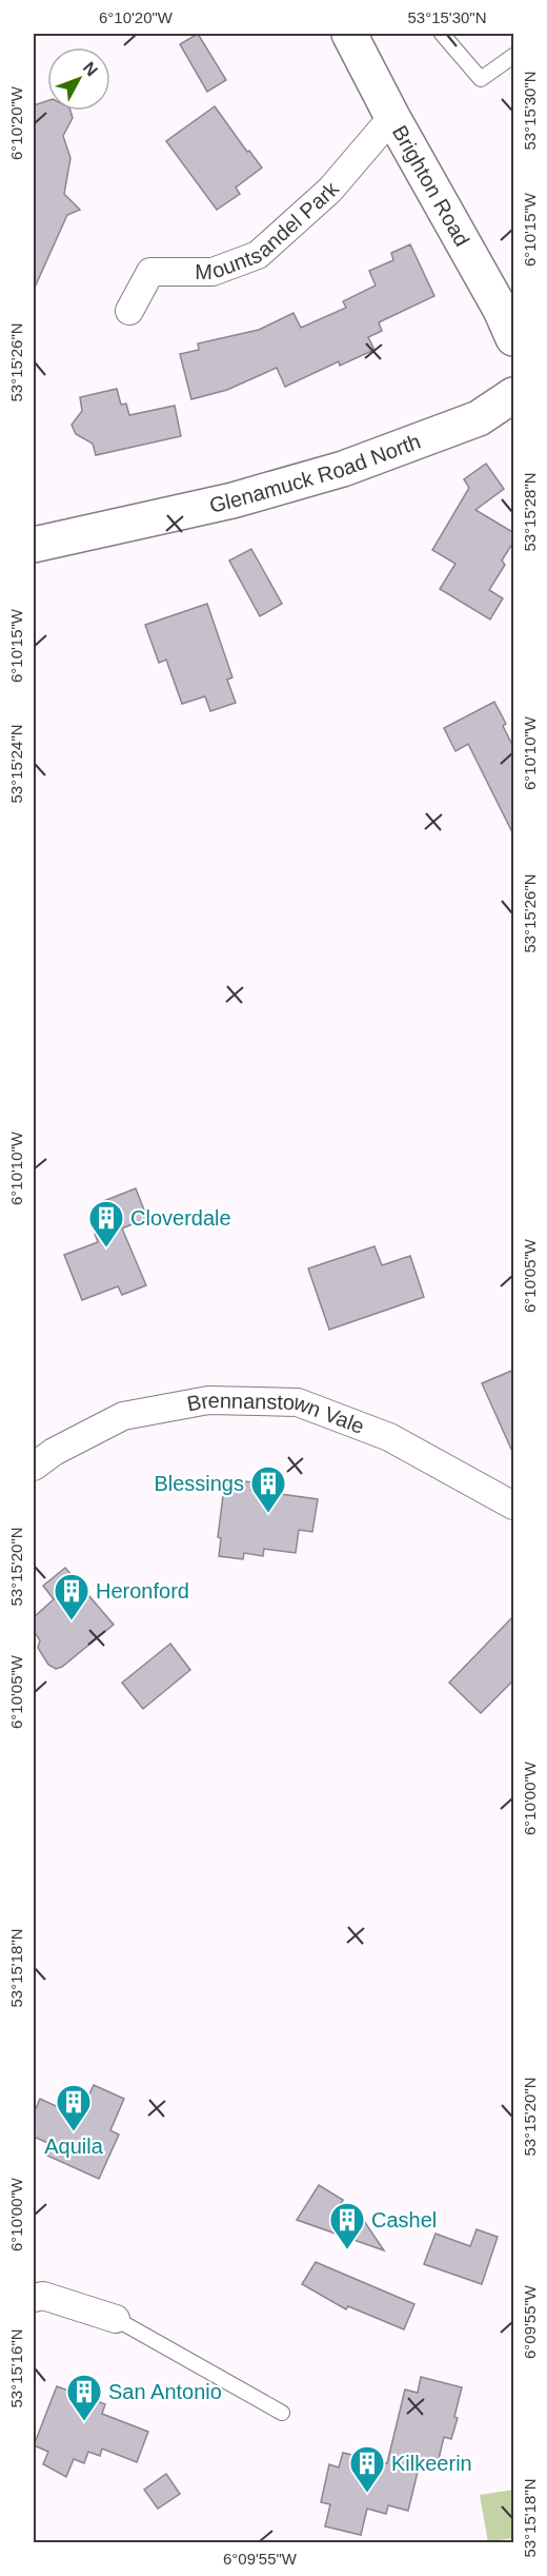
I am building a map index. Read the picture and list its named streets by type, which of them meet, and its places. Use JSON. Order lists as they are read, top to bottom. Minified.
{"streets":{"main road":["Brighton Road","Glenamuck Road North"],"street":["Mountsandel Park","Brennanstown Vale"]},"crossings":[["Brighton Road","Mountsandel Park"]],"places":{"building":["Cloverdale","Blessings","Heronford","Aquila","Cashel","San Antonio","Kilkeerin"]},"north":"top right","coordinates":["6°10'20\"W","53°15'30\"N","6°10'15\"W","53°15'26\"N","53°15'28\"N","6°10'10\"W","53°15'24\"N","6°10'05\"W","53°15'20\"N","6°10'00\"W","53°15'18\"N","6°09'55\"W","53°15'16\"N"]}
